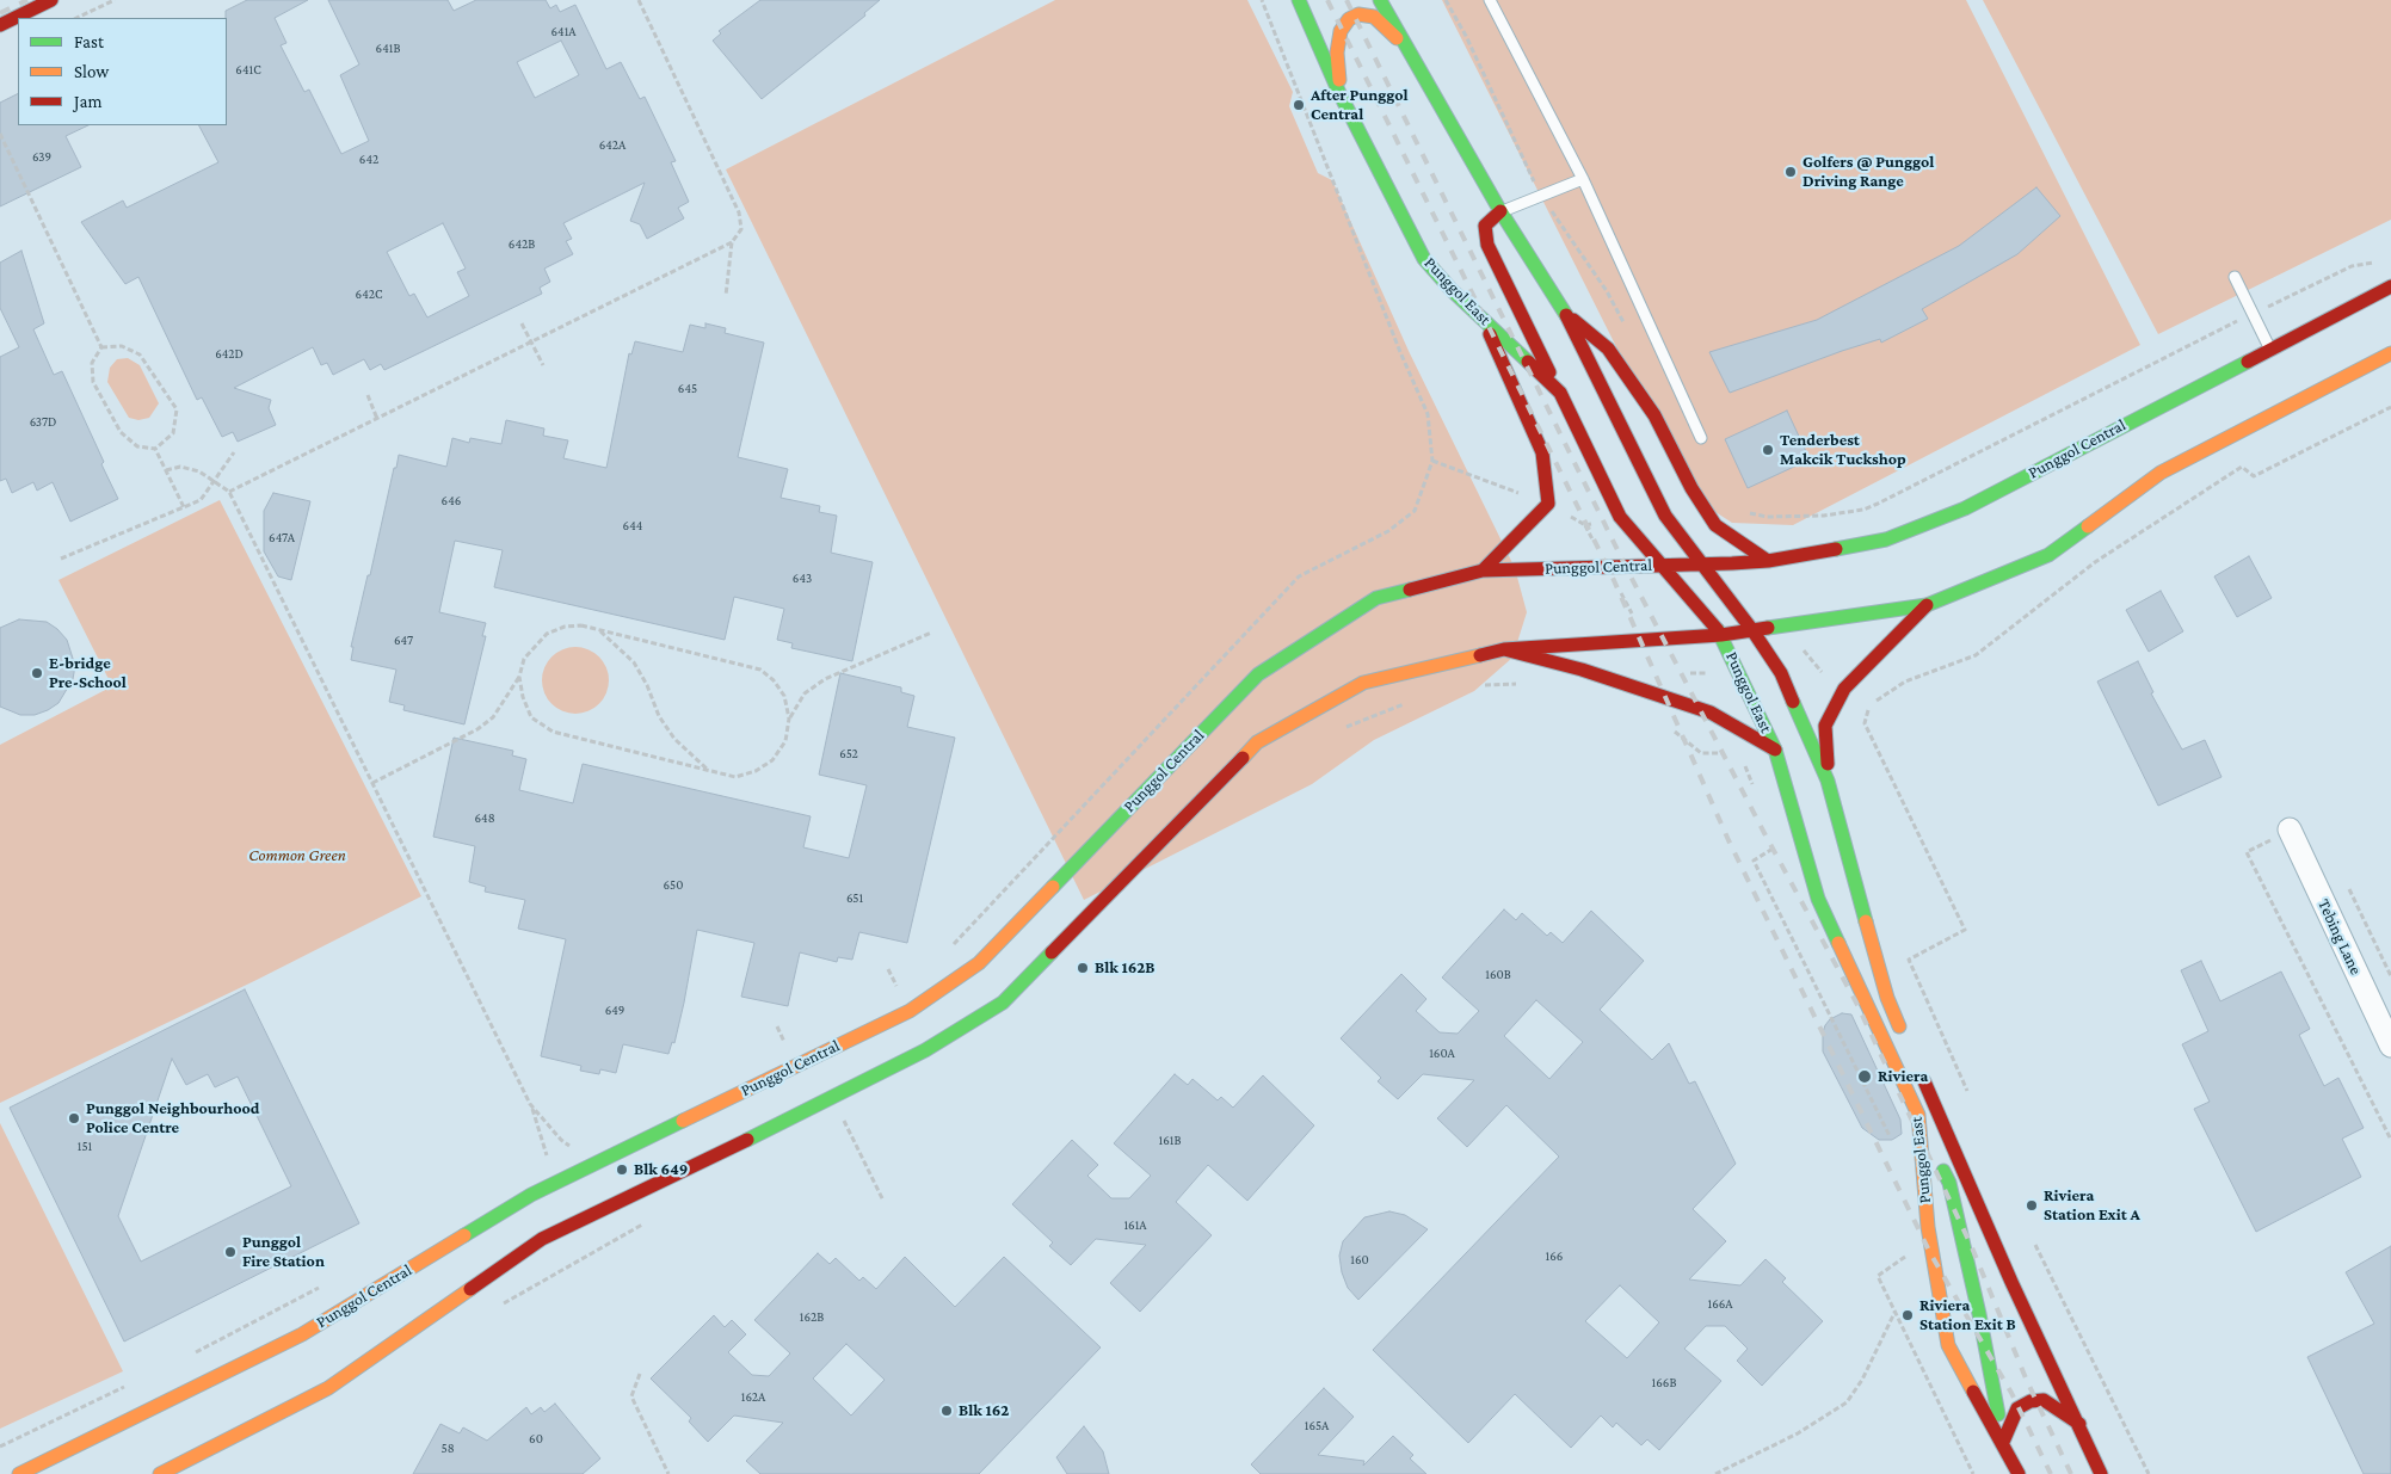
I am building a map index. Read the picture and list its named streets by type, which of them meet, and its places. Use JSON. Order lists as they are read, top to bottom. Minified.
{"streets":{"main road":["Punggol East","Punggol Central"],"street":["Tebing Lane"]},"crossings":[["Punggol East","Punggol Central"]],"parks":["Common Green"],"places":["After Punggol Central","Golfers @ Punggol Driving Range","Tenderbest Makcik Tuckshop","E-bridge Pre-School","Blk 162B","Riviera","Punggol Neighbourhood Police Centre","Blk 649","Riviera Station Exit A","Punggol Fire Station","Riviera Station Exit B","Blk 162"],"house_numbers":["641A","641B","641C","642A","639","642","642B","642C","642D","645","637D","646","644","647A","643","647","652","648","650","651","160B","649","160A","161B","151","161A","166","160","166A","162B","166B","162A","165A","60","58"],"legend":["Fast","Slow","Jam"]}
